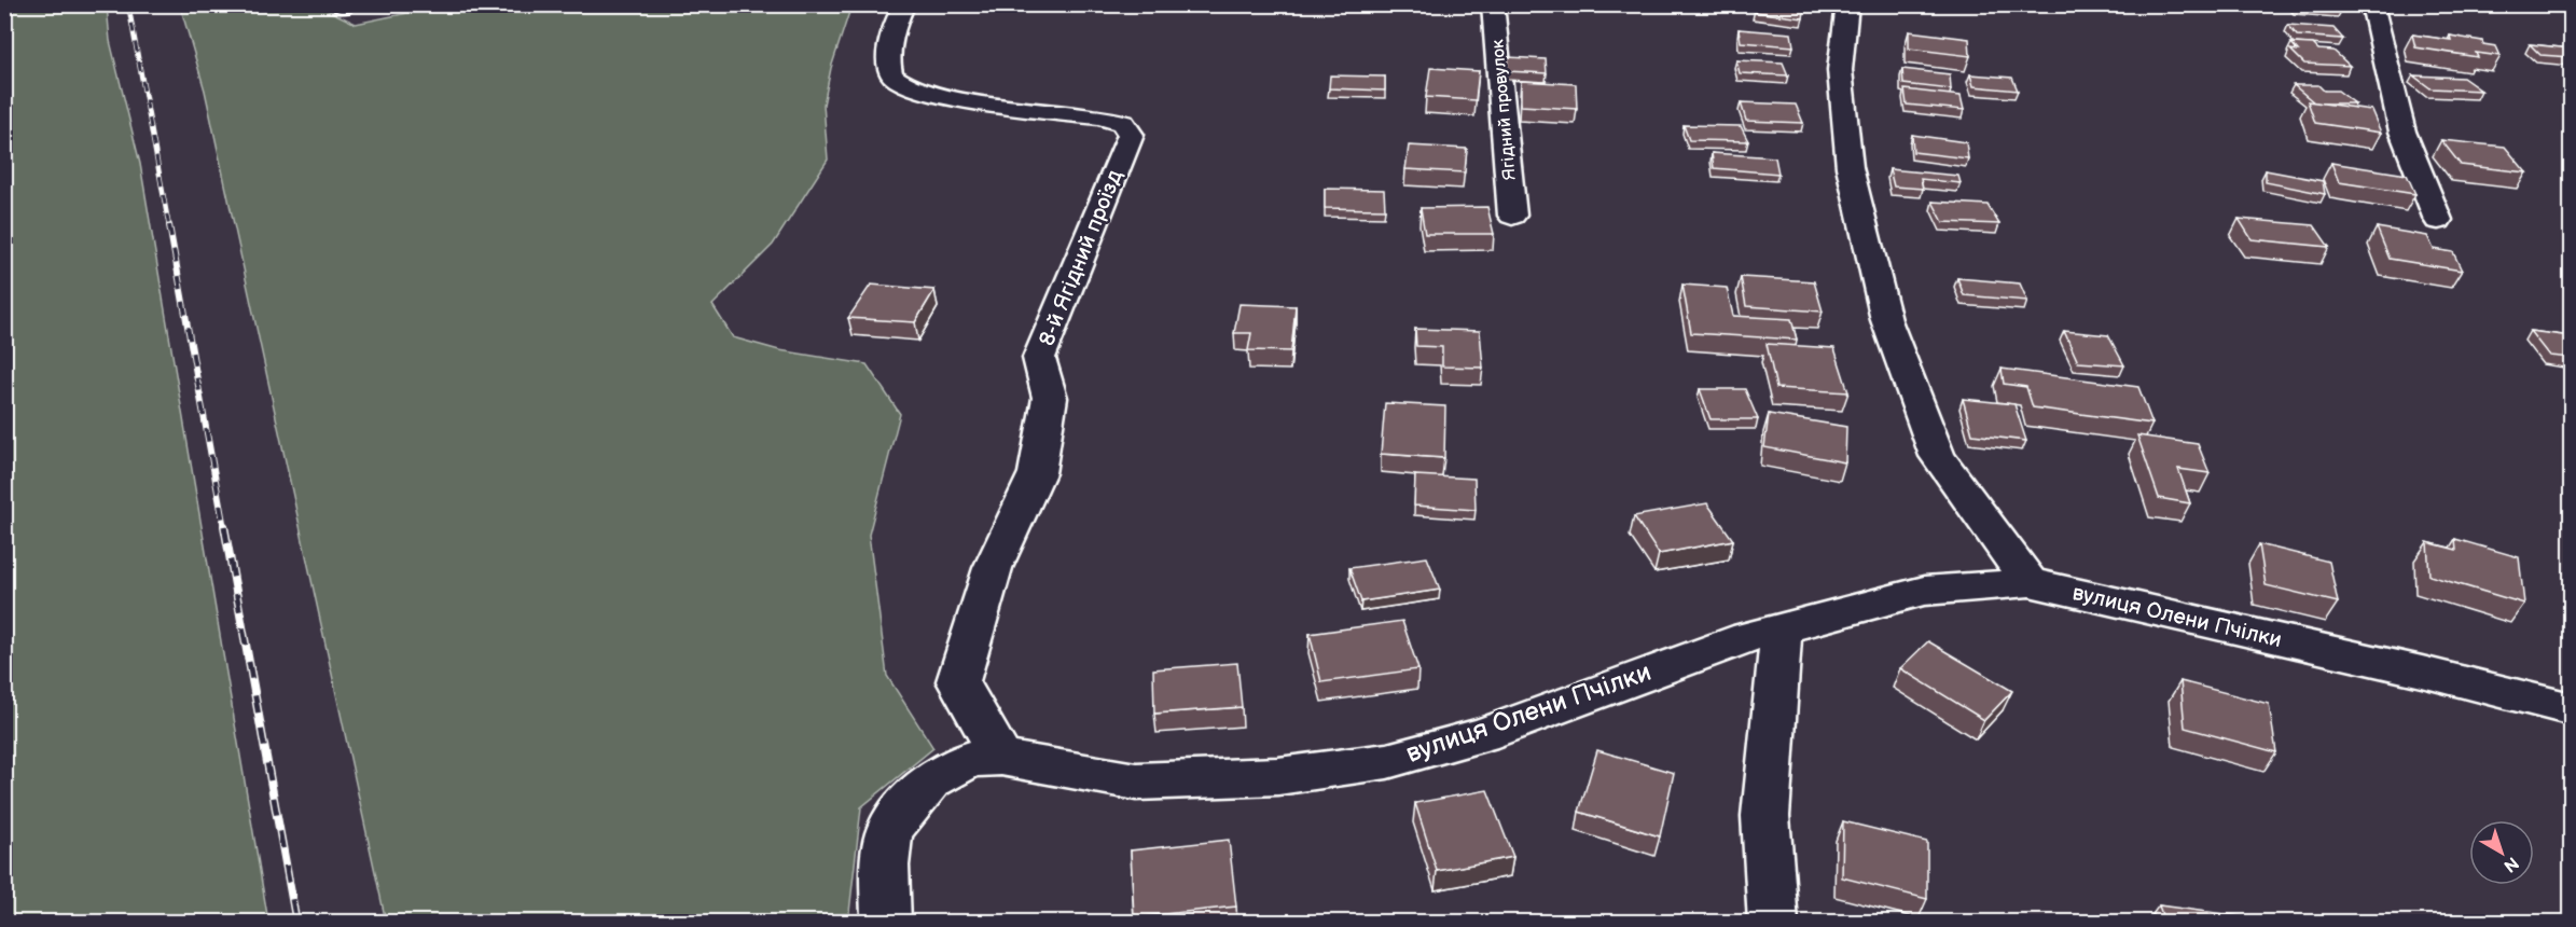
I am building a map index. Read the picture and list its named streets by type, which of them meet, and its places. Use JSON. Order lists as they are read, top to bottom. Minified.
{"streets":{"street":["Ягідний провулок","8-й Ягідний проїзд","вулиця Олени Пчілки"]},"crossings":[["8-й Ягідний проїзд","вулиця Олени Пчілки"]],"north":"bottom right"}
